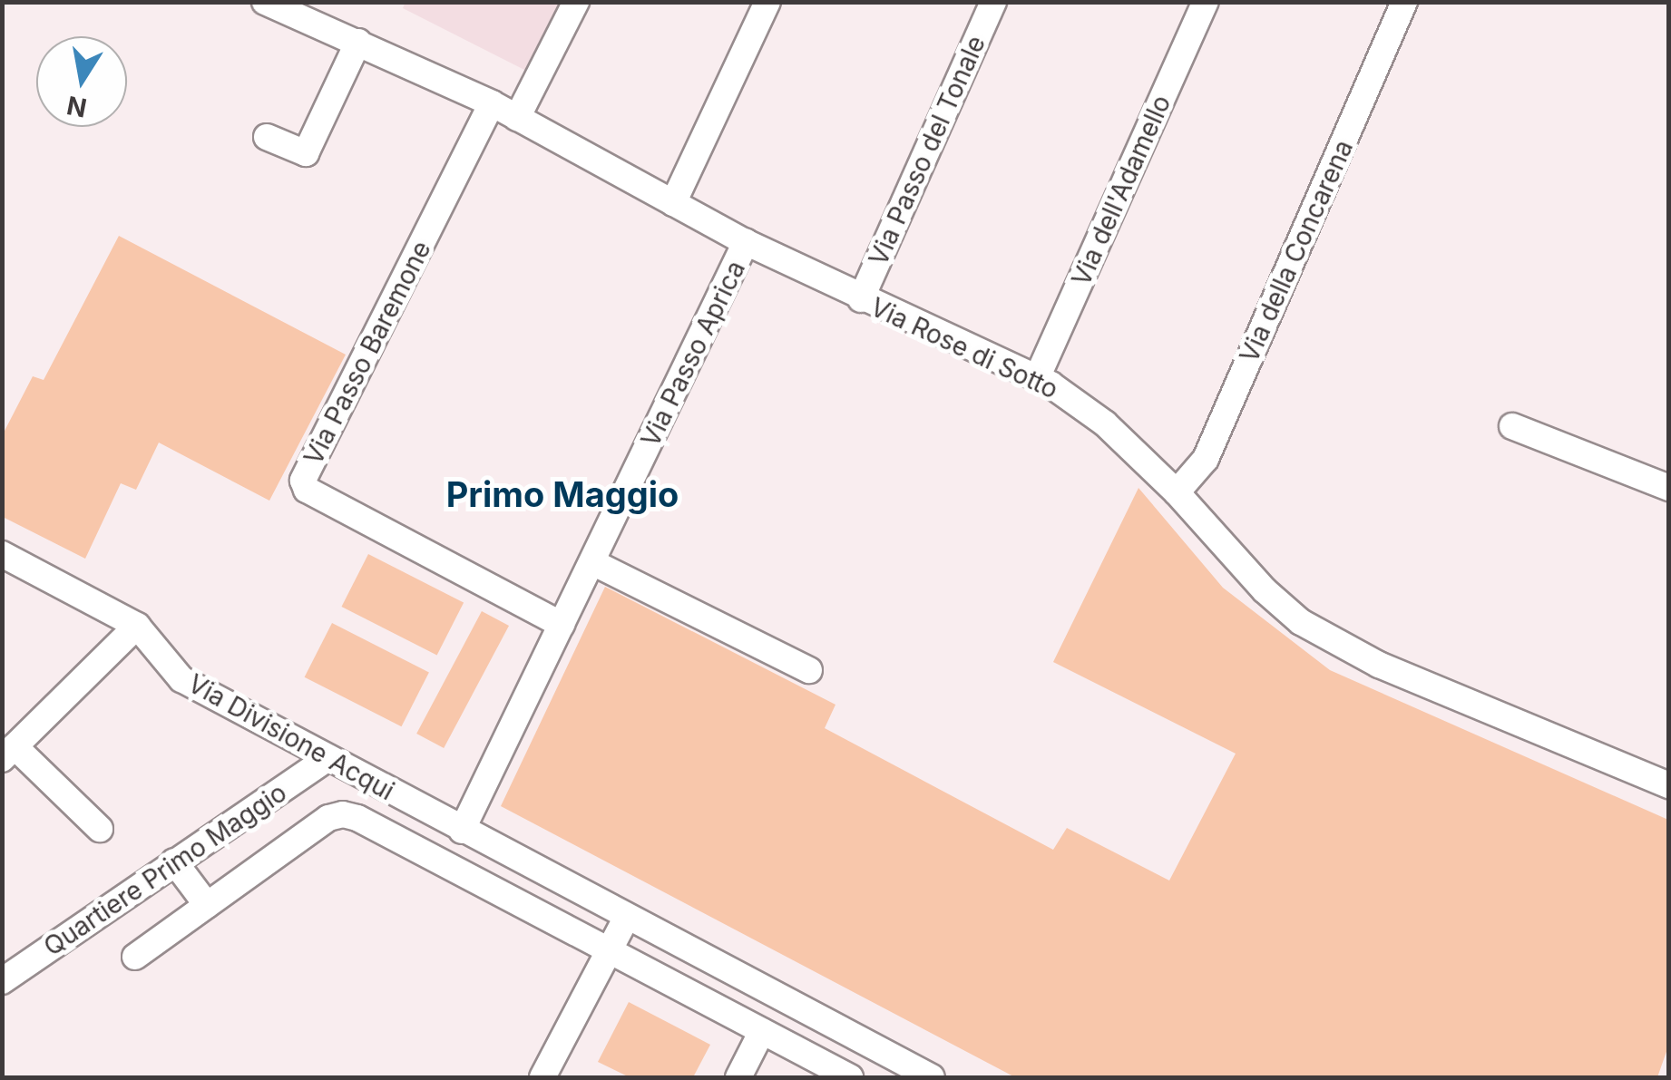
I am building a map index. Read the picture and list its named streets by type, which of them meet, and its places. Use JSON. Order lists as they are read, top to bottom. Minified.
{"streets":{"street":["Via Passo del Tonale","Via dell'Adamello","Via della Concarena","Via Rose di Sotto","Via Passo Baremone","Via Passo Aprica","Via Divisione Acqui","Quartiere Primo Maggio"]},"crossings":[["Via Passo del Tonale","Via Rose di Sotto"],["Via dell'Adamello","Via Rose di Sotto"],["Via della Concarena","Via Rose di Sotto"],["Via Rose di Sotto","Via Passo Baremone"],["Via Rose di Sotto","Via Passo Aprica"],["Via Passo Baremone","Via Passo Aprica"],["Via Passo Aprica","Via Divisione Acqui"],["Via Divisione Acqui","Quartiere Primo Maggio"]],"districts":["Primo Maggio"],"north":"bottom"}
